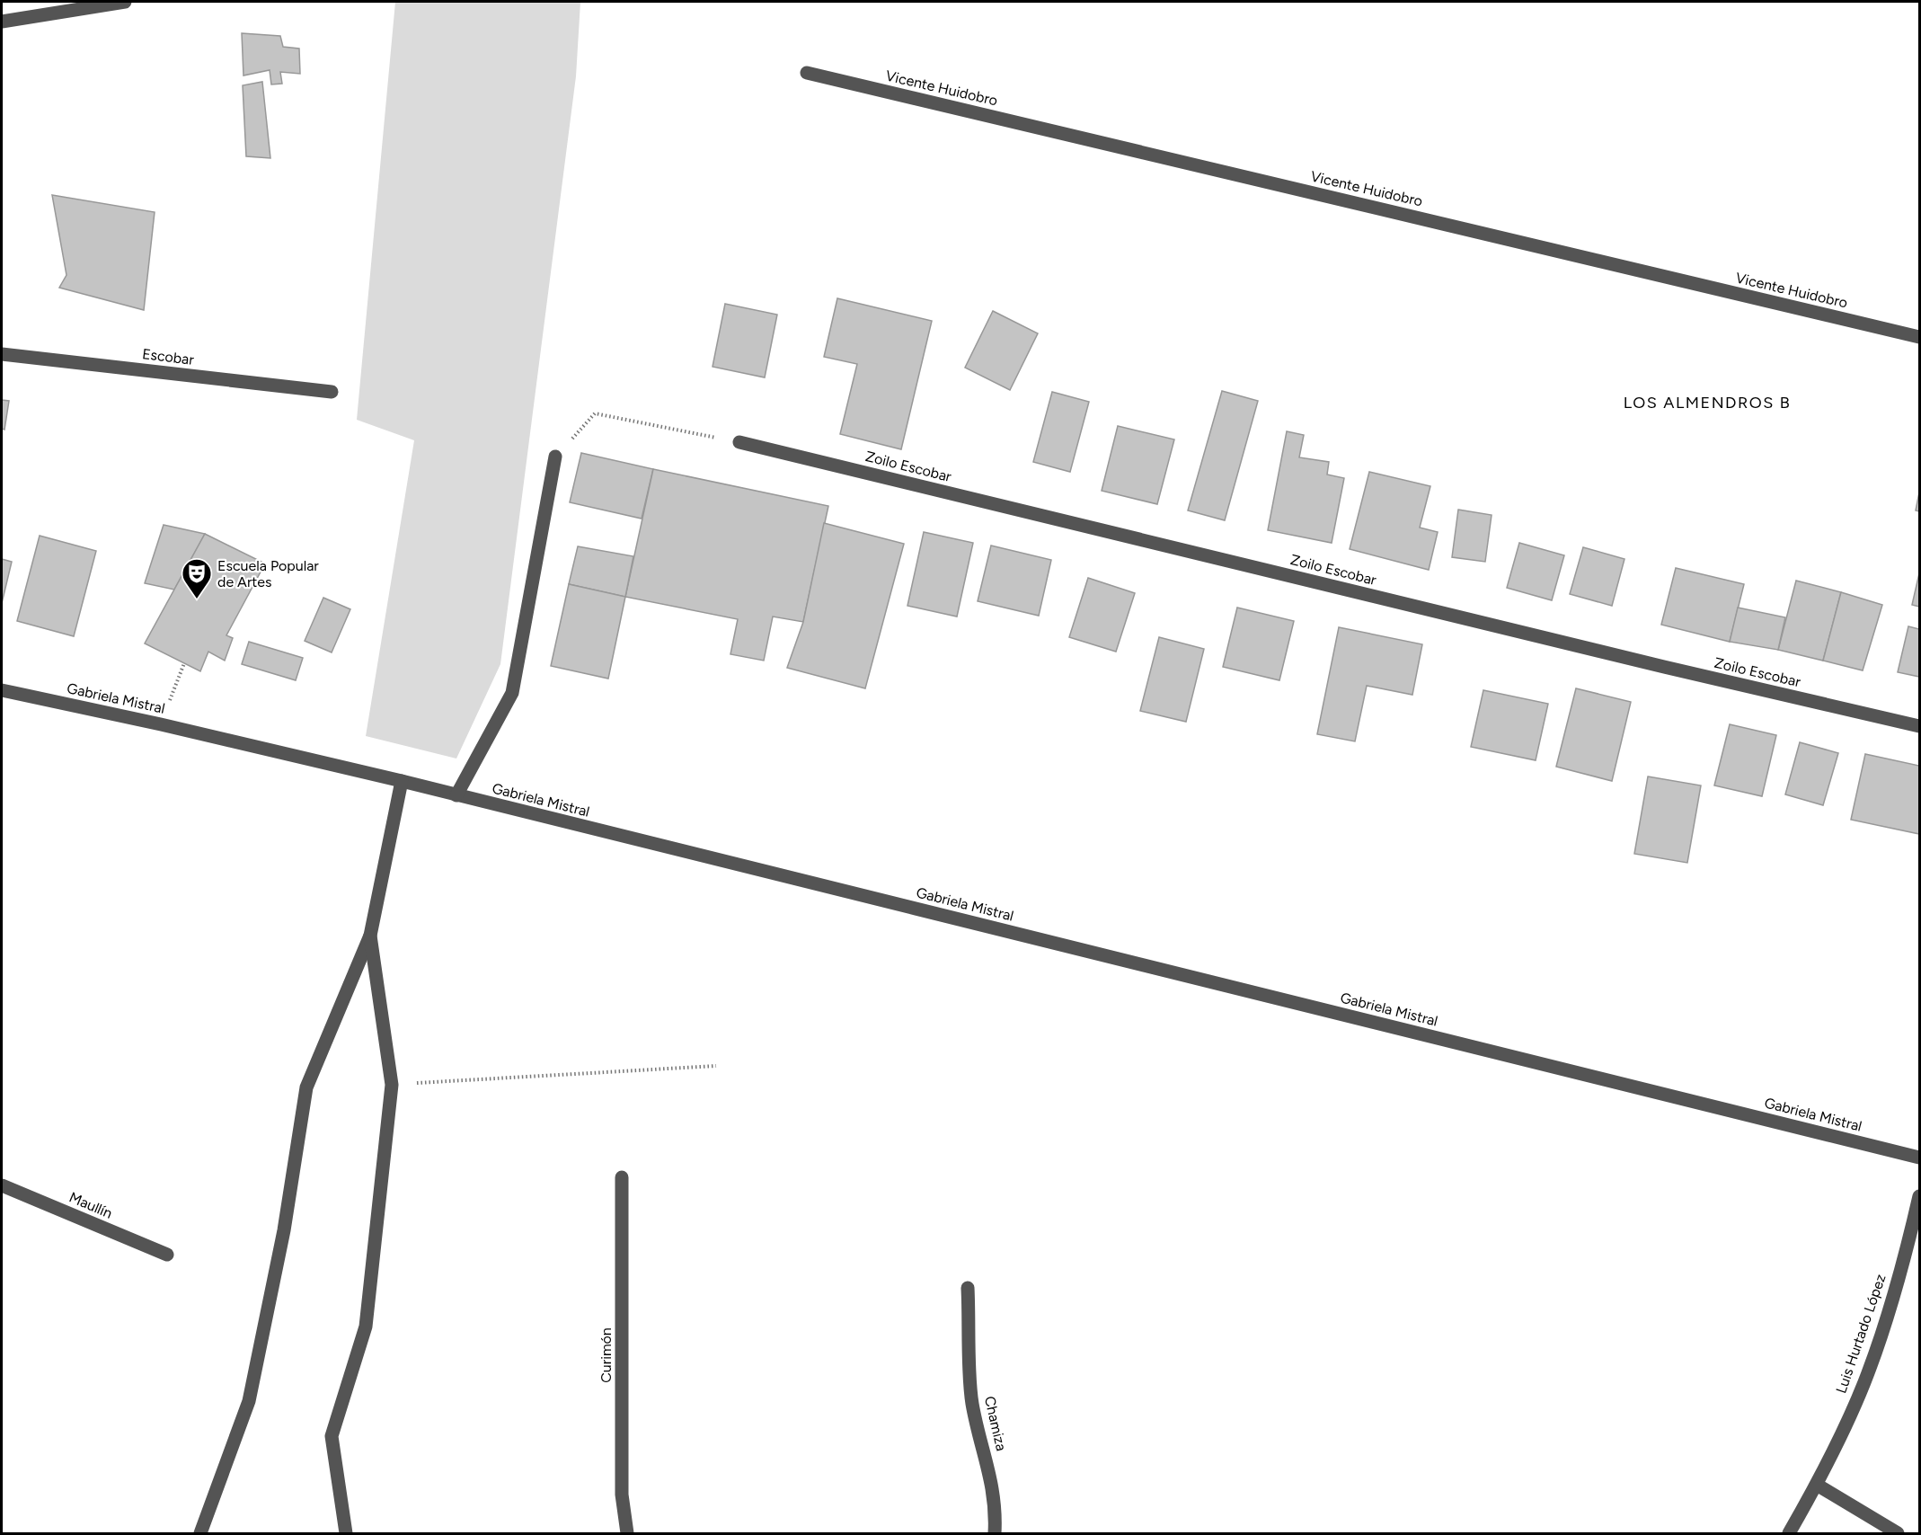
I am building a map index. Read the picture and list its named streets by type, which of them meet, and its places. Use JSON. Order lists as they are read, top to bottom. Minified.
{"streets":{"street":["Vicente Huidobro","Escobar","Zoilo Escobar","Gabriela Mistral","Maullín","Luis Hurtado López","Curimón","Chamiza"]},"districts":["LOS ALMENDROS B"],"places":{"theatre":["Escuela Popular de Artes"]}}
